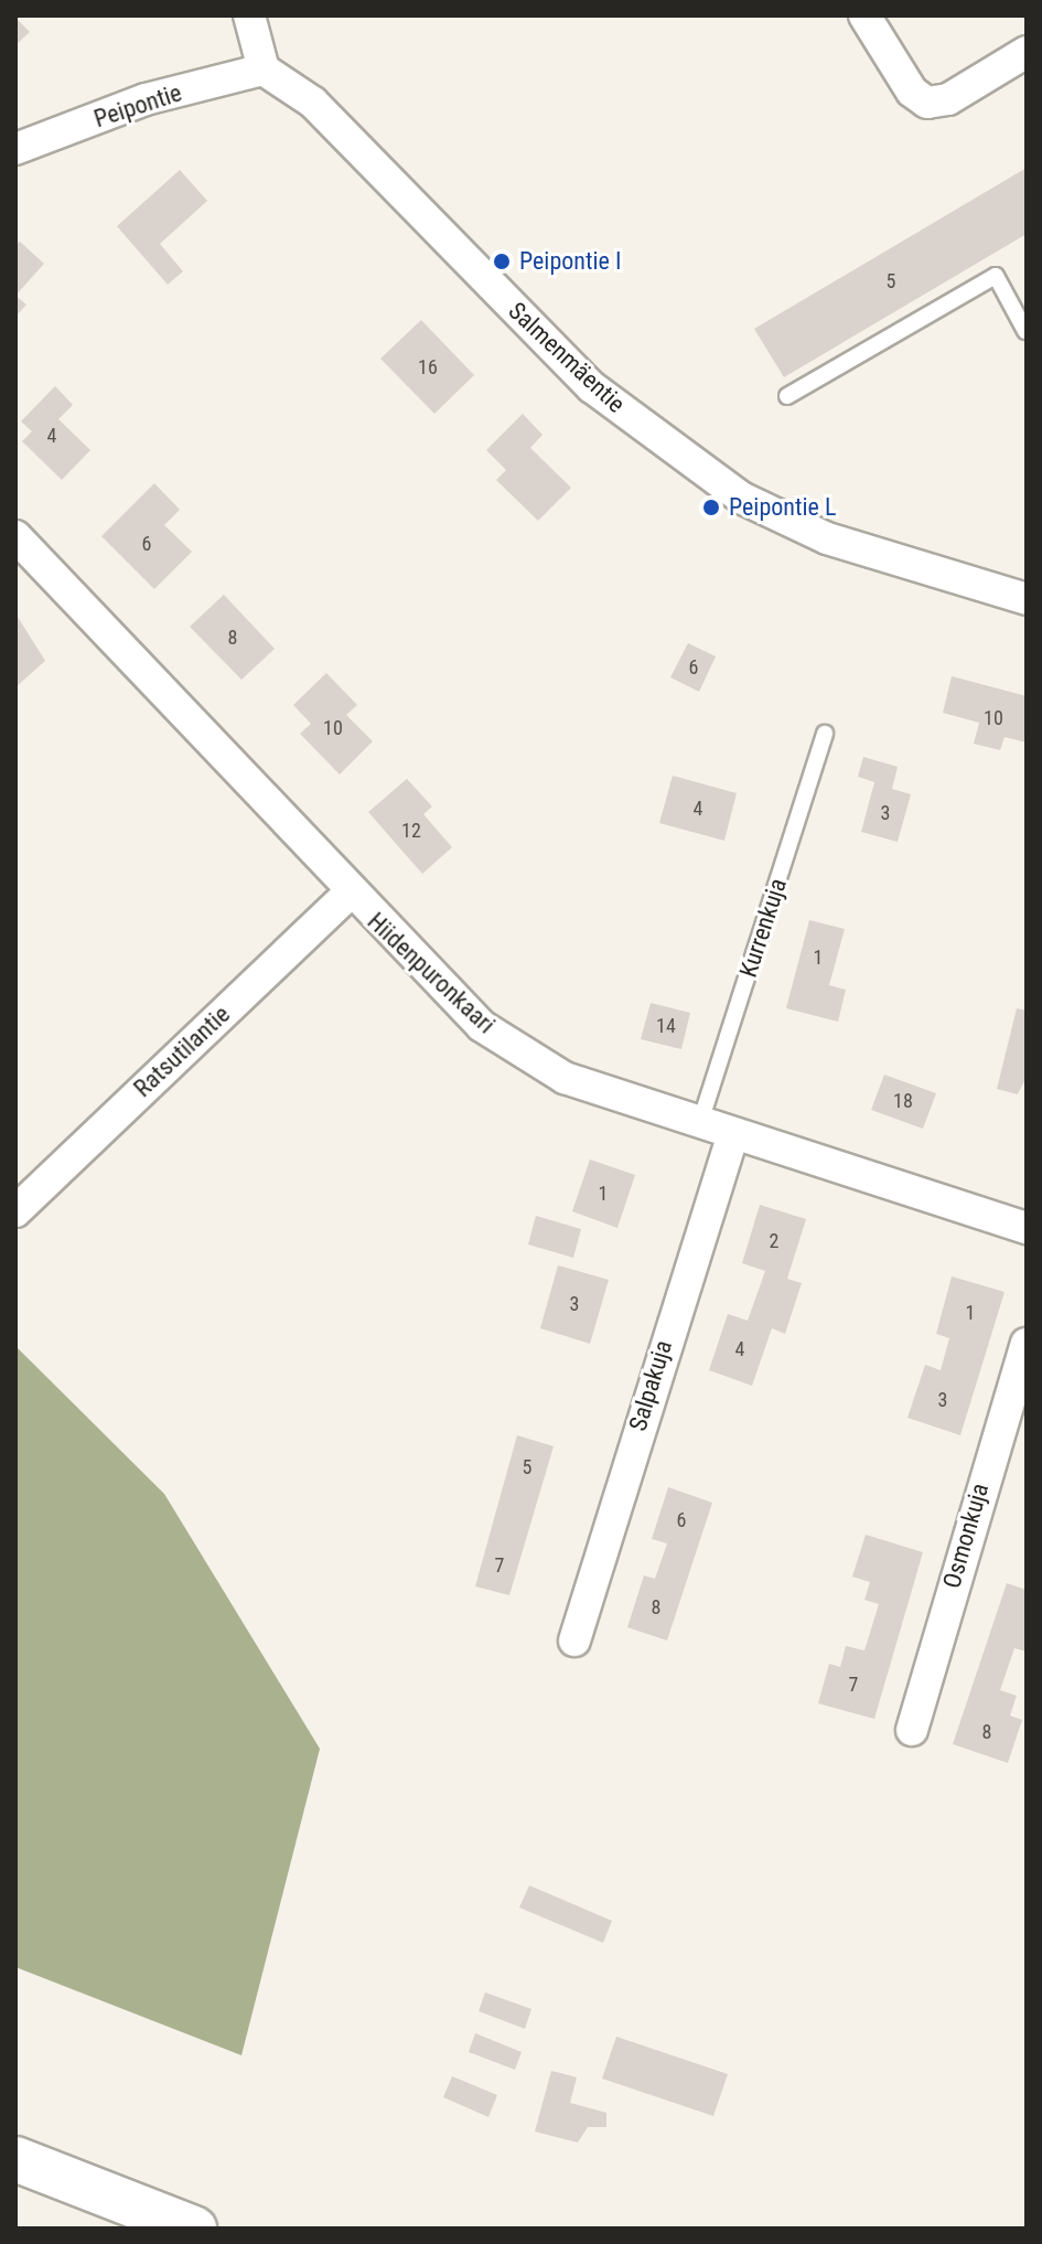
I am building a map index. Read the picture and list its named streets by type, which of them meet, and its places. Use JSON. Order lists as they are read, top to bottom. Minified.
{"streets":{"street":["Peipontie","Salmenmäentie","Hiidenpuronkaari","Ratsutilantie","Salpakuja","Osmonkuja"],"lane":["Kurrenkuja"]},"crossings":[["Peipontie","Salmenmäentie"],["Kurrenkuja","Hiidenpuronkaari"],["Hiidenpuronkaari","Ratsutilantie"],["Hiidenpuronkaari","Salpakuja"]],"places":["Peipontie I","Peipontie L"],"house_numbers":["5","16","4","6","8","6","10","10","4","3","12","1","14","18","1","2","3","1","4","3","5","6","7","8","7","8"]}
